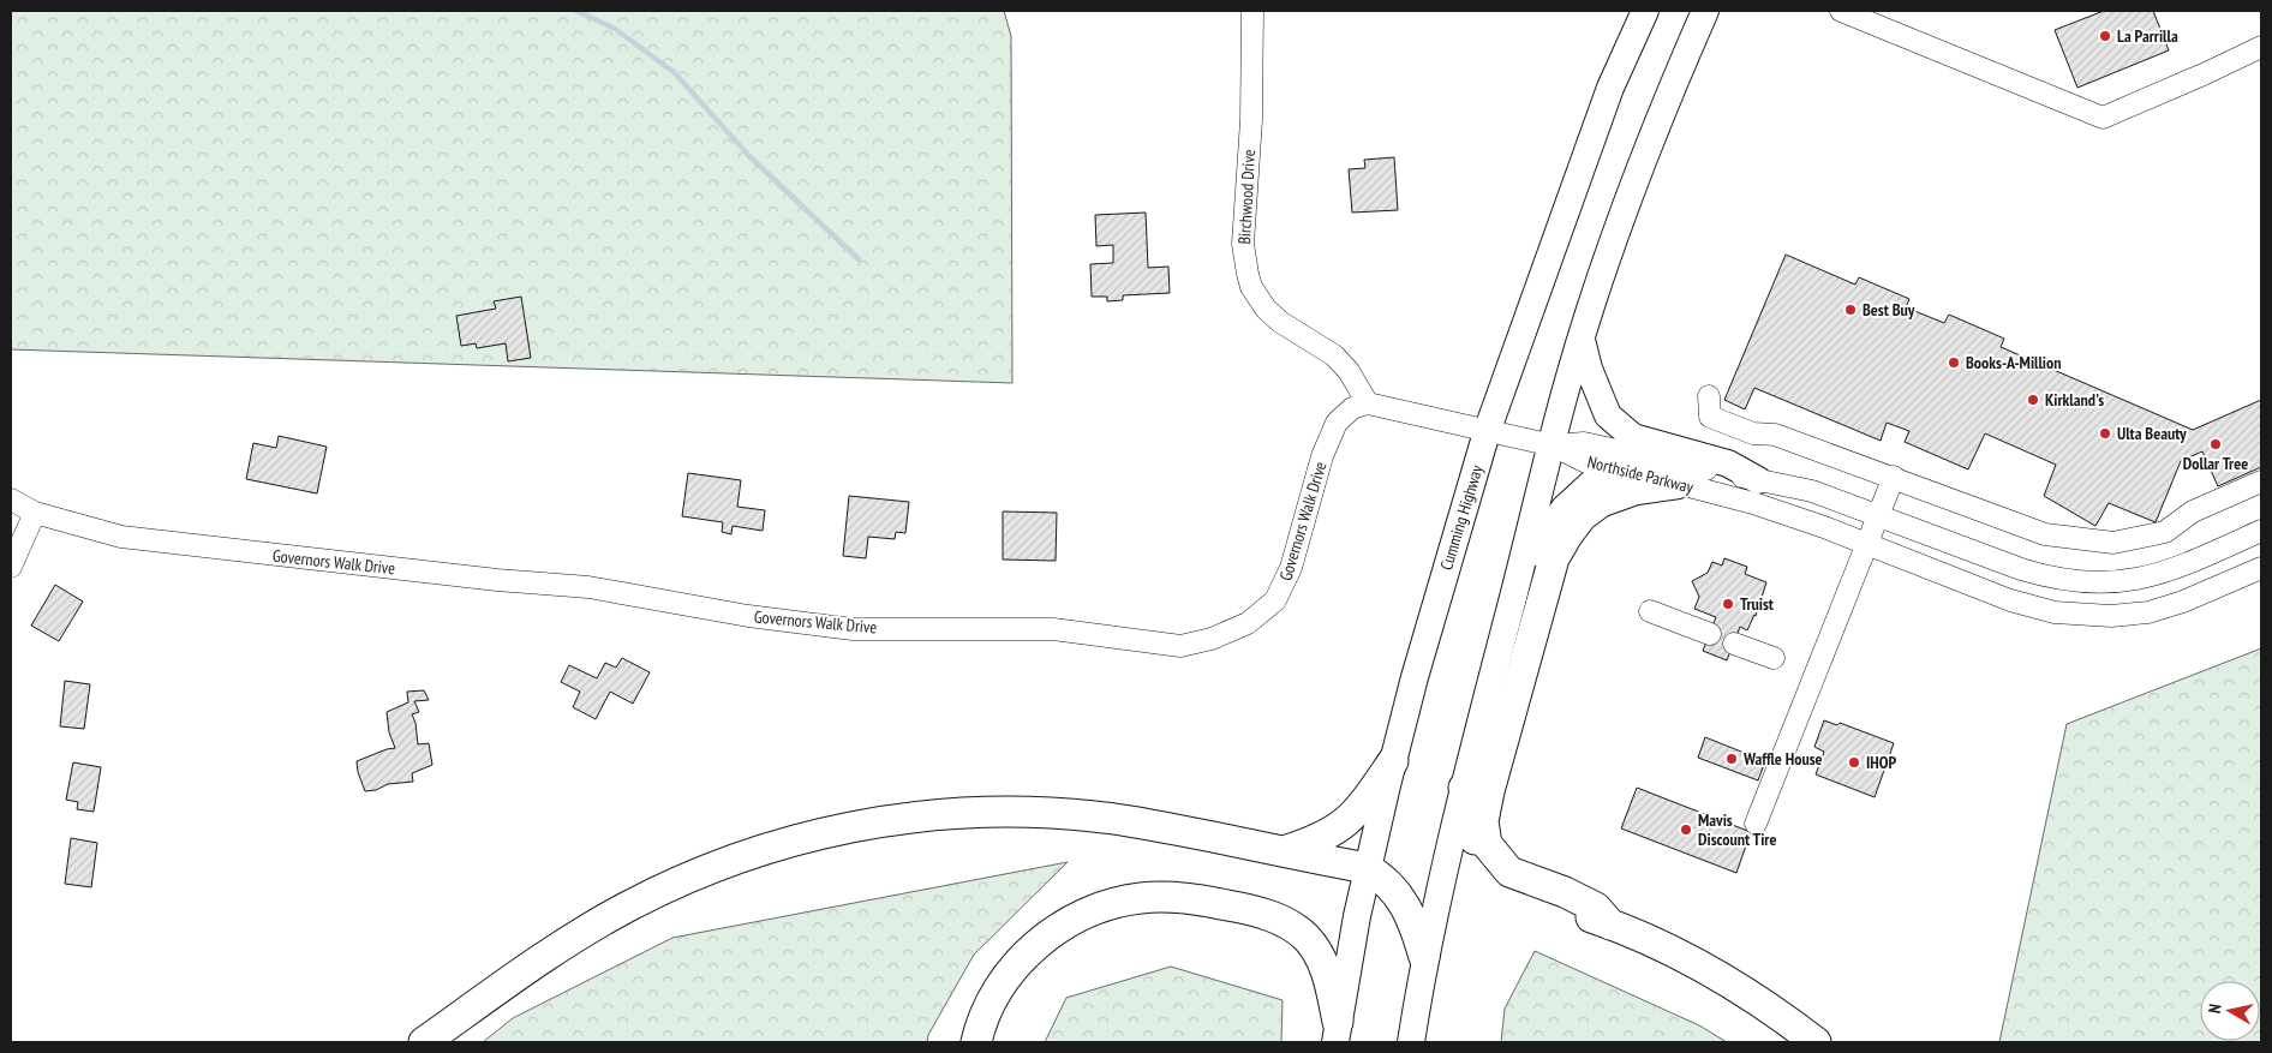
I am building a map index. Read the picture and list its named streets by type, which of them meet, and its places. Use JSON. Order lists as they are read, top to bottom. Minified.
{"streets":{"main road":["Cumming Highway"],"street":["Birchwood Drive","Northside Parkway","Governors Walk Drive"]},"crossings":[["Birchwood Drive","Governors Walk Drive"]],"places":["La Parrilla","Best Buy","Books-A-Million","Kirkland's","Ulta Beauty","Dollar Tree","Truist","Waffle House","IHOP","Mavis Discount Tire"],"north":"left"}
